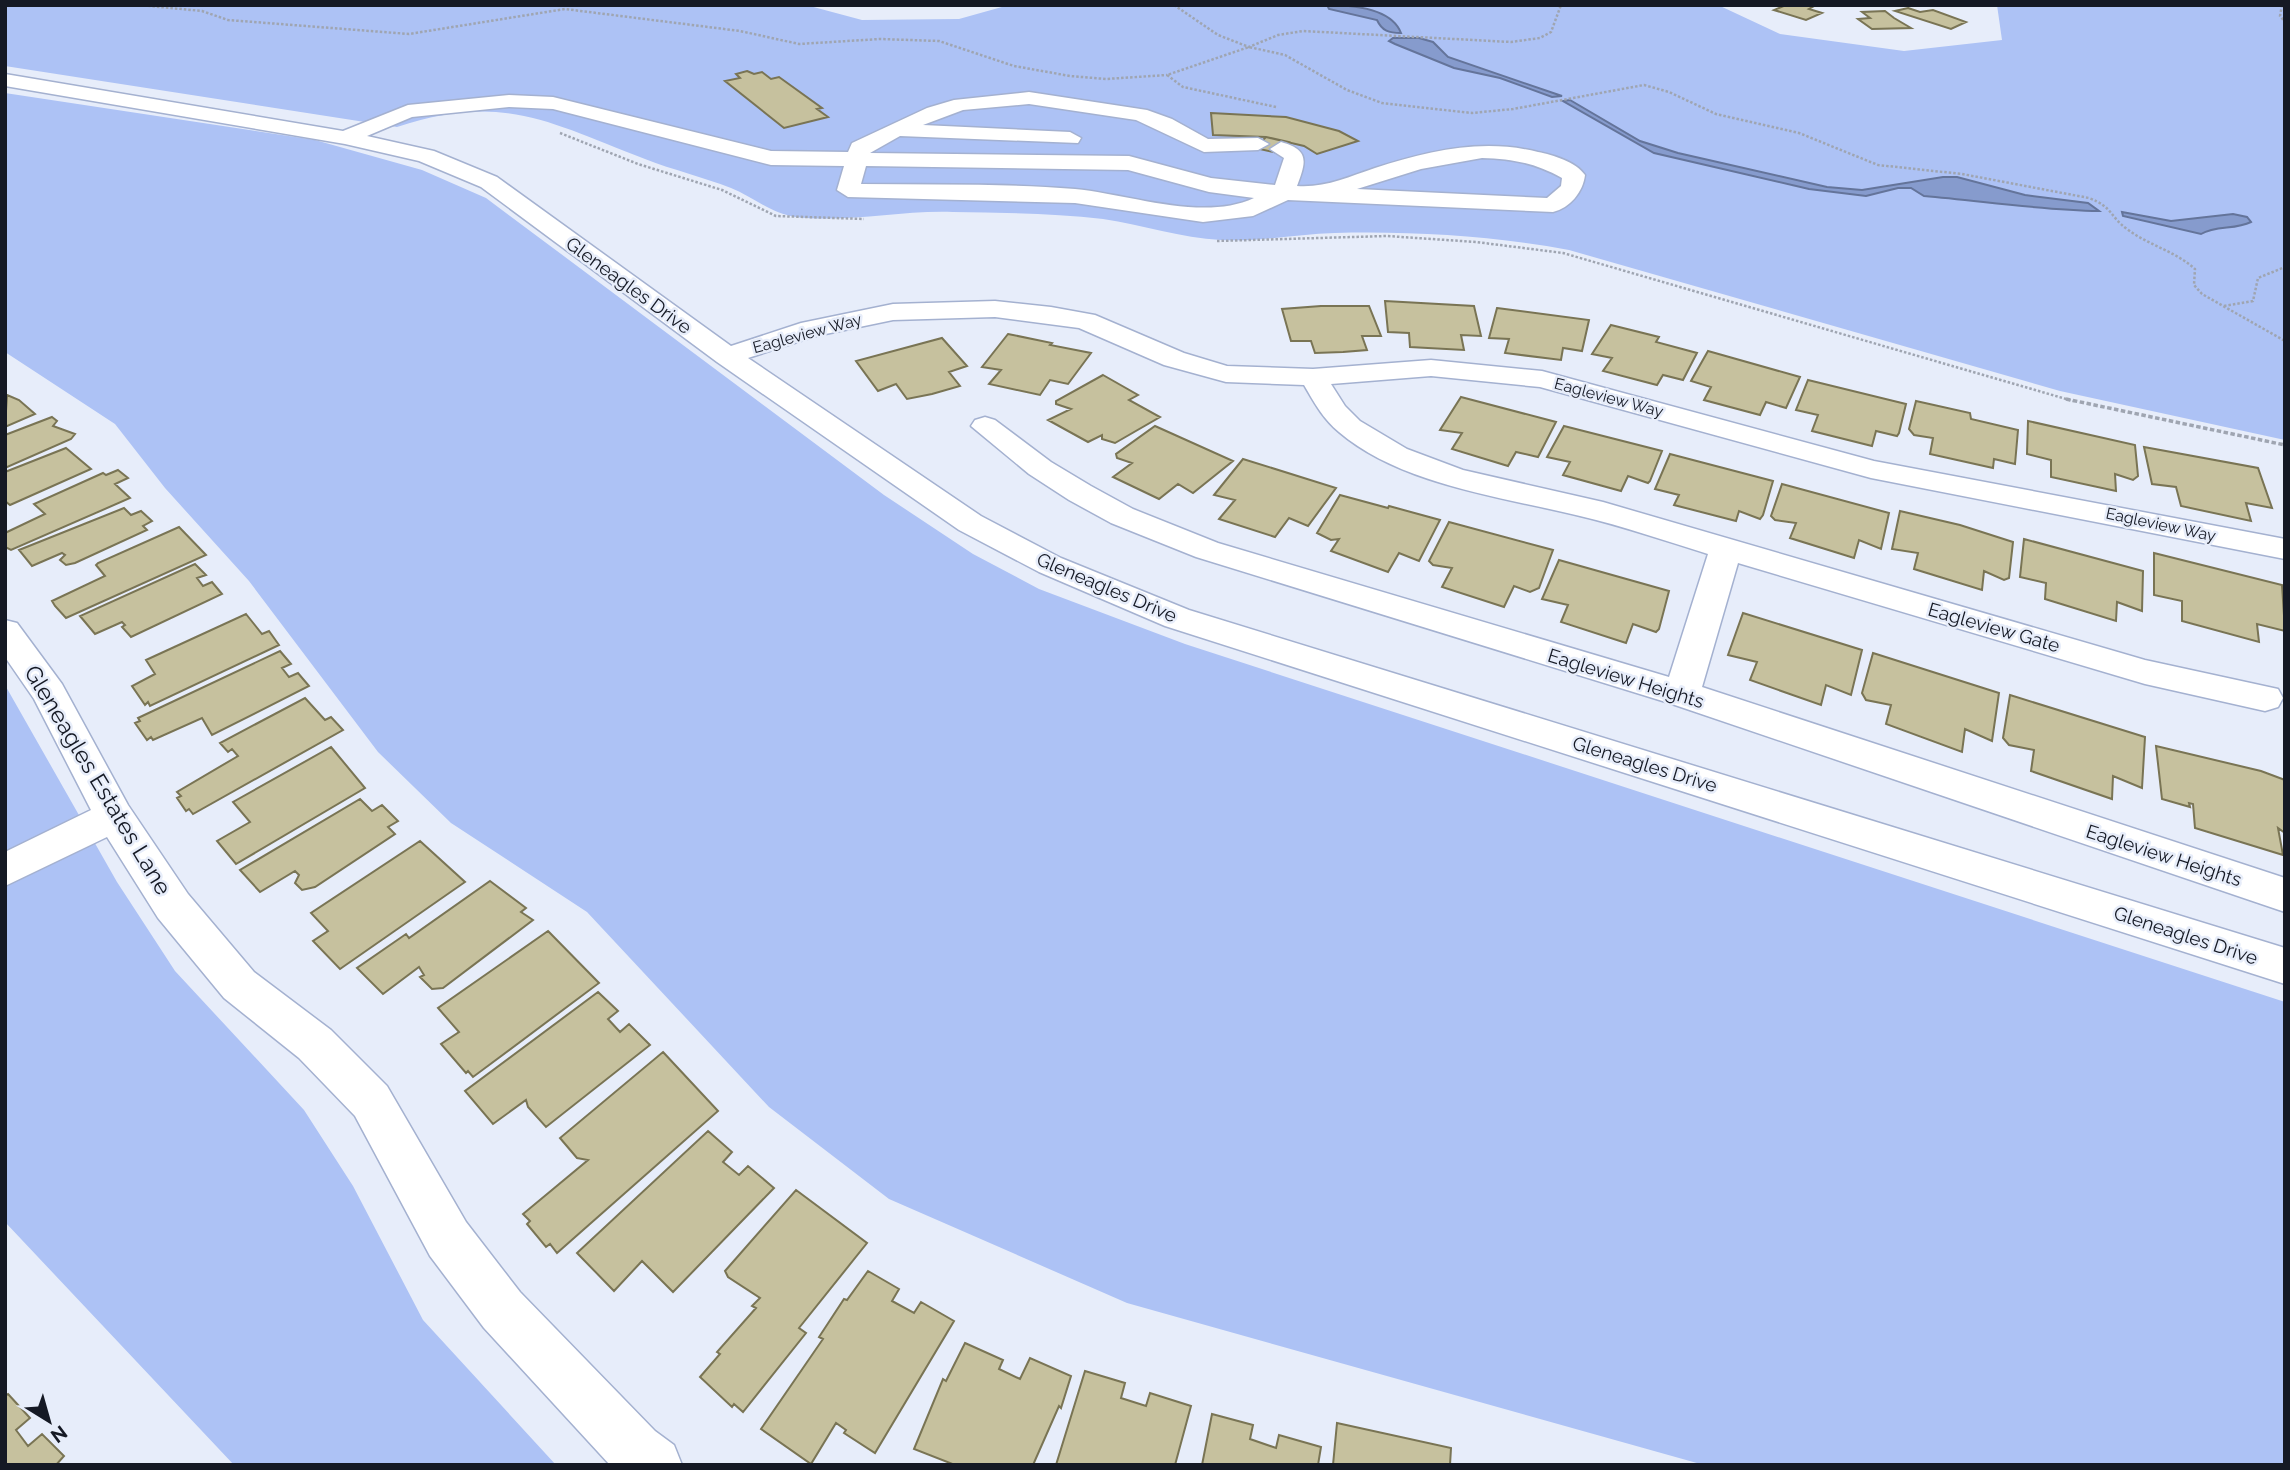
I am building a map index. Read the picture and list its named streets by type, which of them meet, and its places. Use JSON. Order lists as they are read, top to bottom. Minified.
{"streets":{"street":["Gleneagles Drive","Eagleview Way","Eagleview Gate","Eagleview Heights","Gleneagles Estates Lane"]},"crossings":[["Gleneagles Drive","Eagleview Way"],["Eagleview Way","Eagleview Gate"]],"north":"bottom right"}
